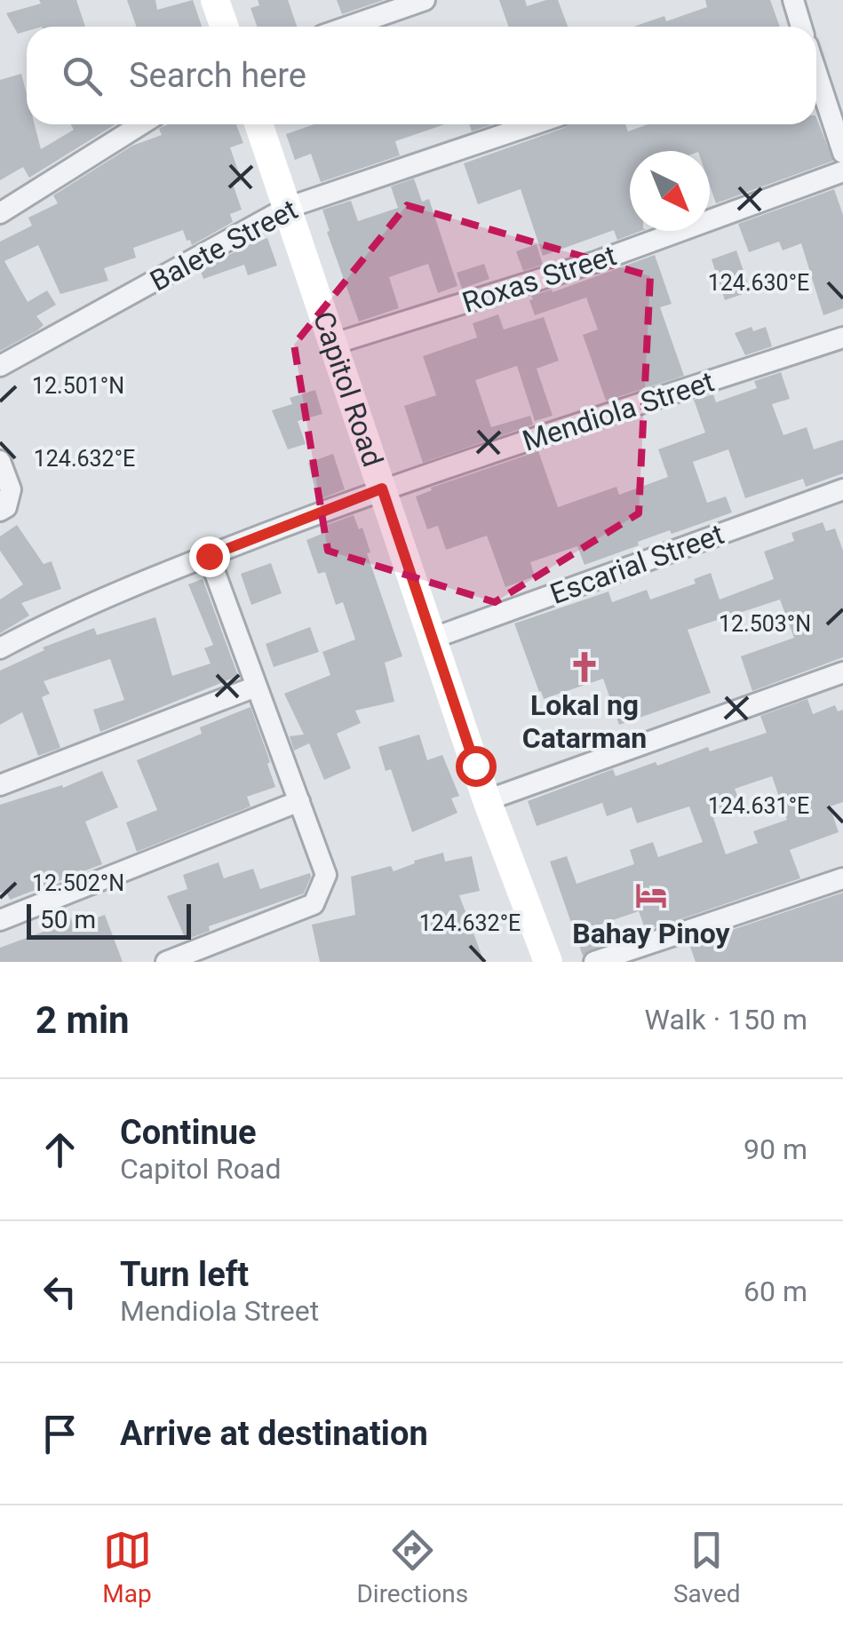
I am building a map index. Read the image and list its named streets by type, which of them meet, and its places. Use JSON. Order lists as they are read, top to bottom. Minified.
{"streets":{"street":["Balete Street","Roxas Street","Capitol Road","Mendiola Street","Escarial Street"]},"crossings":[["Balete Street","Capitol Road"],["Roxas Street","Capitol Road"],["Capitol Road","Mendiola Street"],["Capitol Road","Escarial Street"]],"places":{"church":["Lokal ng Catarman"],"hotel":["Bahay Pinoy"]},"scale_bar":"50 m","north":"bottom right","page":{"search":"Search here","scale":"50 m","heading":["2 min","Walk · 150 m"],"list":[["Continue","Capitol Road","90 m"],["Turn left","Mendiola Street","60 m"],"Arrive at destination"],"nav":["Map","Directions","Saved"]},"coordinates":["124.630°E","12.501°N","124.632°E","12.503°N","124.631°E","12.502°N"]}
